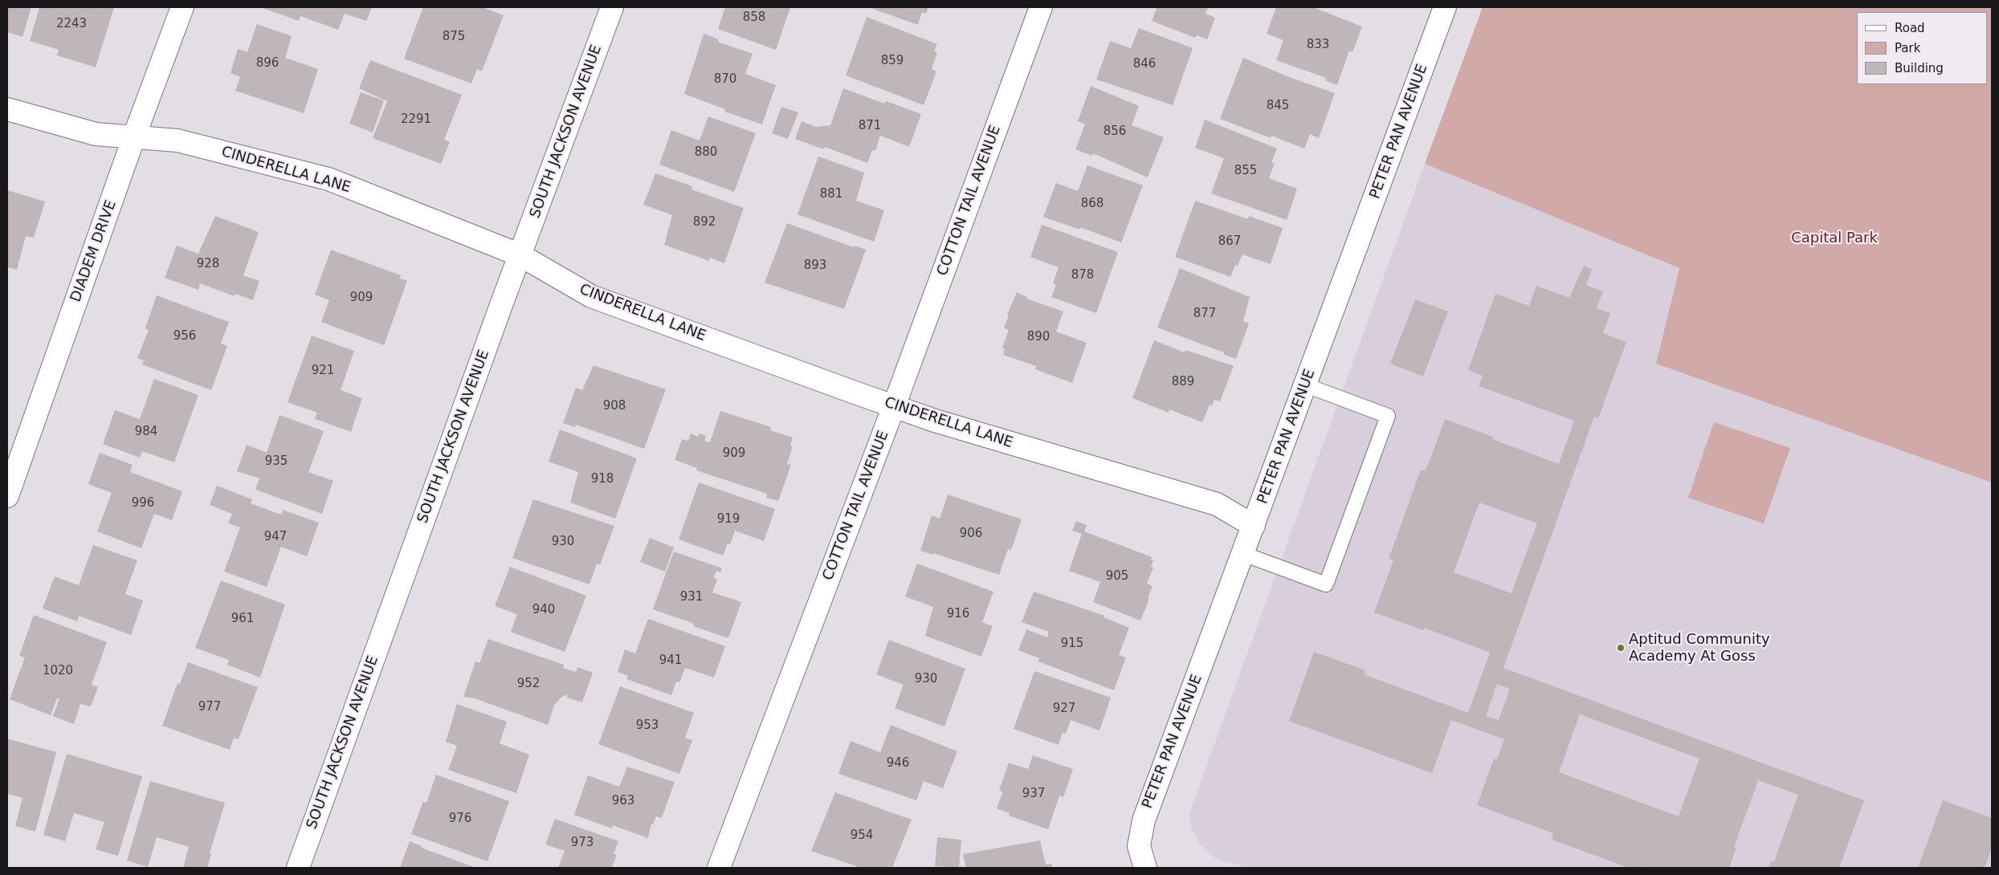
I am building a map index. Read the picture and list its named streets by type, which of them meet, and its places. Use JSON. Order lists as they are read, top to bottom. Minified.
{"streets":{"street":["SOUTH JACKSON AVENUE","PETER PAN AVENUE","CINDERELLA LANE","COTTON TAIL AVENUE","DIADEM DRIVE"]},"crossings":[["SOUTH JACKSON AVENUE","CINDERELLA LANE"],["PETER PAN AVENUE","CINDERELLA LANE"],["CINDERELLA LANE","COTTON TAIL AVENUE"],["CINDERELLA LANE","DIADEM DRIVE"]],"parks":["Capital Park"],"places":["Aptitud Community Academy At Goss"],"house_numbers":["858","2243","875","833","859","896","846","870","845","2291","871","856","880","855","881","868","892","867","928","893","878","909","877","956","890","921","889","908","984","909","935","918","996","919","906","947","930","905","931","940","916","961","915","941","1020","930","952","977","927","953","946","937","963","976","954","973"],"legend":["Road","Park","Building"]}
